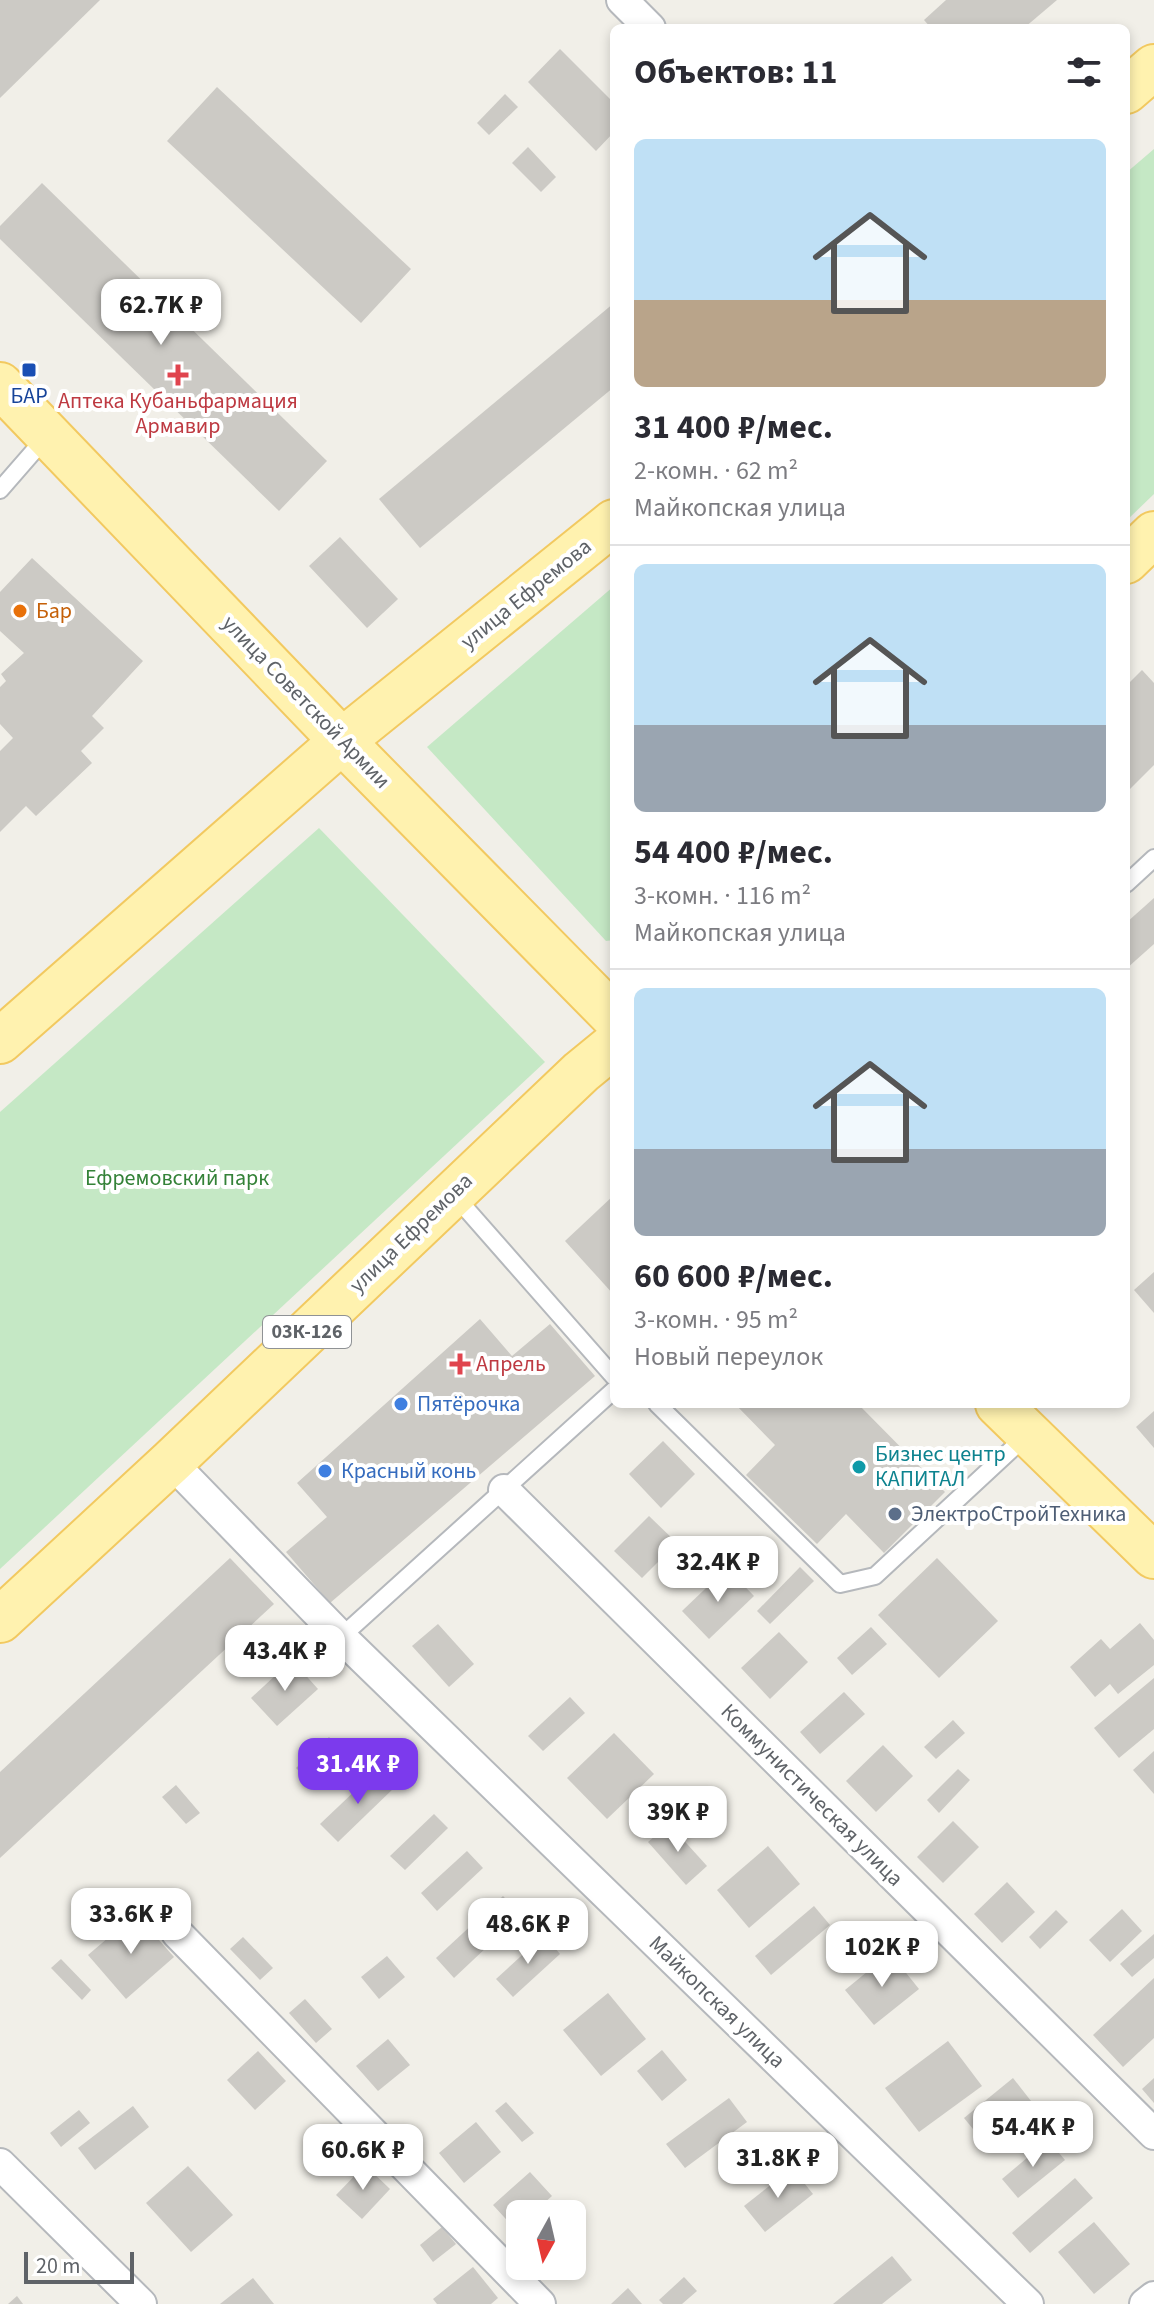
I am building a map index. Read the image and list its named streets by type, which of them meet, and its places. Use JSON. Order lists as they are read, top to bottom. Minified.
{"streets":{"main road":["улица Ефремова","улица Советской Армии","03К-126"],"street":["Коммунистическая улица","Майкопская улица"]},"crossings":[["улица Ефремова","улица Советской Армии"],["улица Ефремова","Майкопская улица"]],"parks":["Ефремовский парк"],"places":{"transit":["БАР"],"health":["Аптека Кубаньфармация Армавир","Апрель"],"other":["Бар","Пятёрочка","Бизнес центр КАПИТАЛ","Красный конь","ЭлектроСтройТехника"]},"scale_bar":"20 m","north":"bottom","page":{"heading":"Объектов: 11","list":[{"name":"31 400 ₽/мес.","note":"2-комн. · 62 m² · Майкопская улица"},{"name":"54 400 ₽/мес.","note":"3-комн. · 116 m² · Майкопская улица"},{"name":"60 600 ₽/мес.","note":"3-комн. · 95 m² · Новый переулок"}],"price":["62.7K ₽","32.4K ₽","43.4K ₽","31.4K ₽","39K ₽","33.6K ₽","48.6K ₽","102K ₽","54.4K ₽","60.6K ₽","31.8K ₽"],"scale":"20 m"}}
